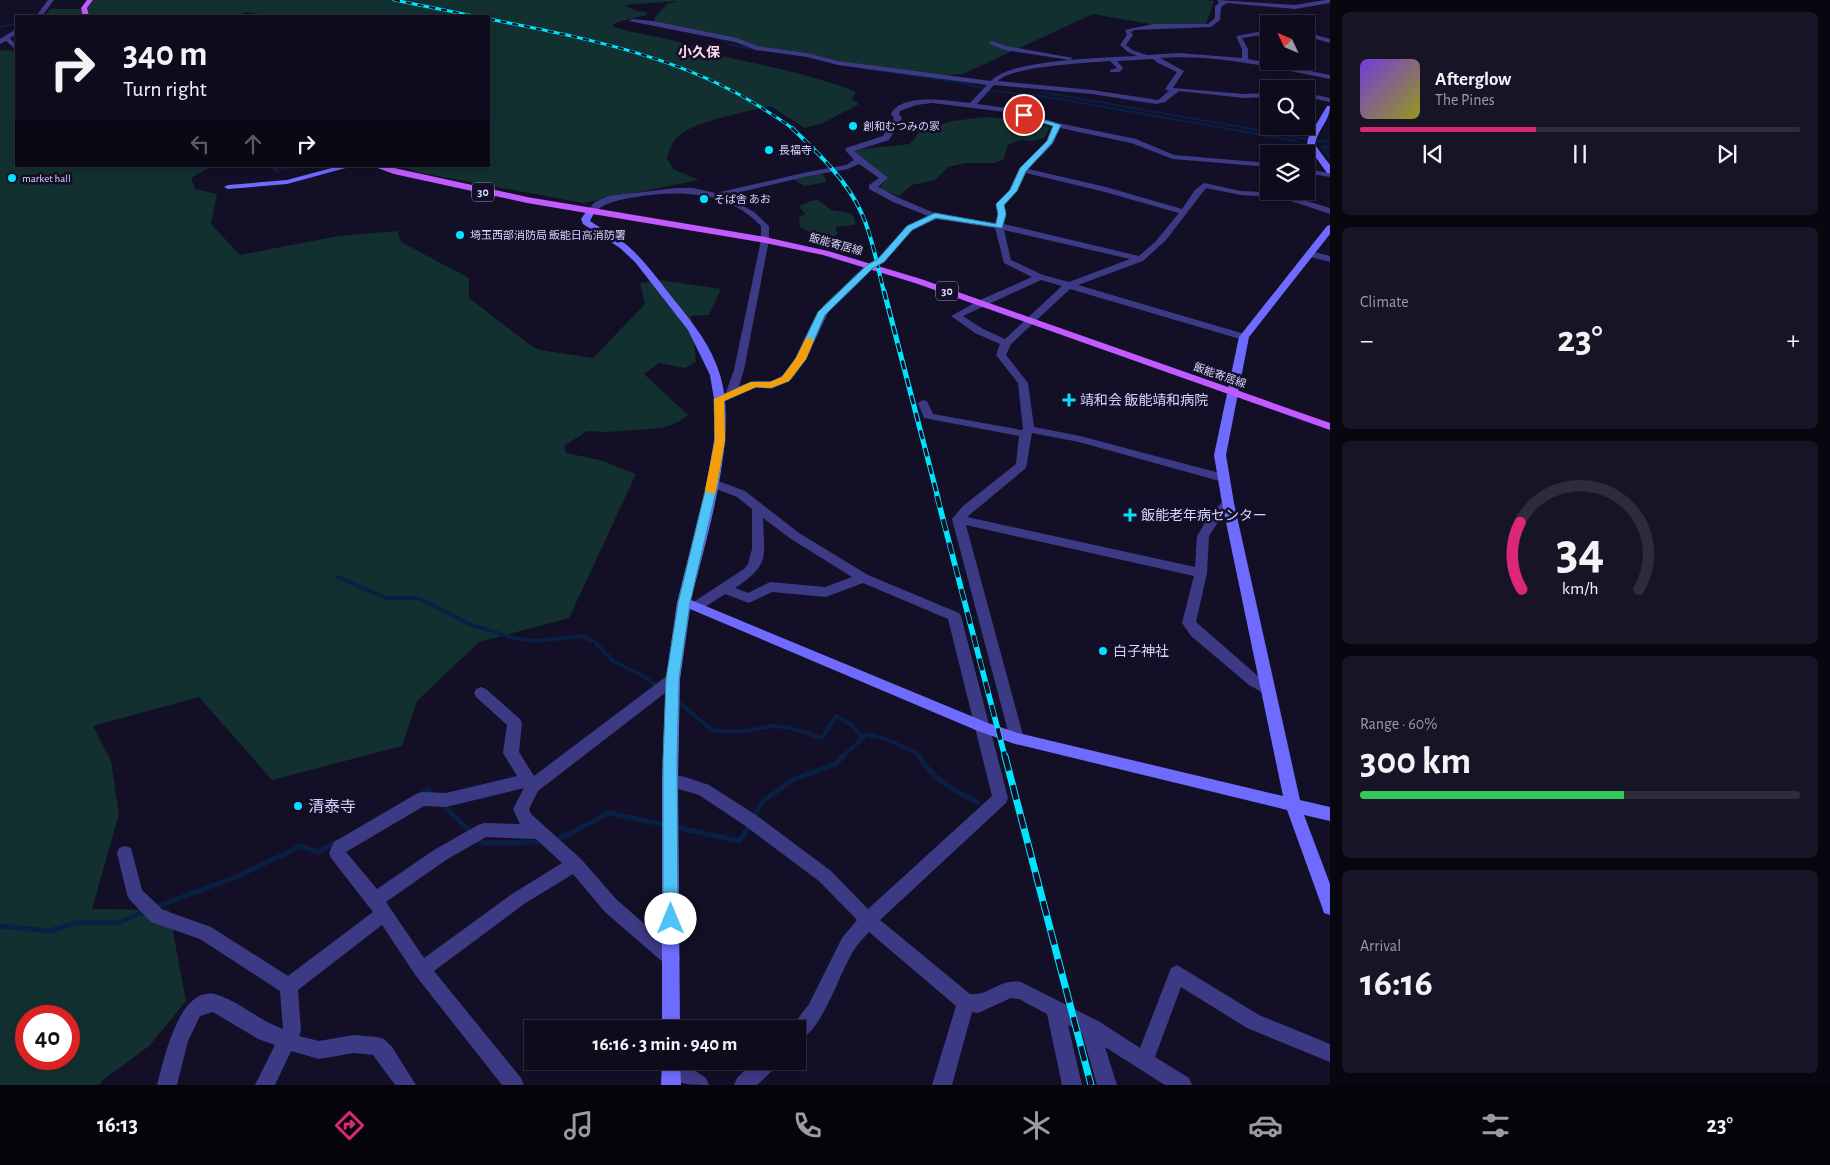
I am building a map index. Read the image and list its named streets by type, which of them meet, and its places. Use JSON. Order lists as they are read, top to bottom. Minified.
{"streets":{"main road":["30","飯能寄居線"]},"districts":["小久保"],"places":{"other":["創和むつみの家","長福寺","market hall","そば舎 あお","埼玉西部消防局 飯能日高消防署","白子神社","清泰寺"],"health":["靖和会 飯能靖和病院","飯能老年病センター"]},"north":"top left","page":{"turn":["340 m","Turn right"],"song":["Afterglow","The Pines"],"tile":["Climate",["Range · 60%","300 km"],["Arrival","16:16"]],"heat":["−","23°","+"],"limit":"40","trip":"16:16 · 3 min · 940 m","tabs":["16:13","23°"],"gauge":["34","km/h"]}}
